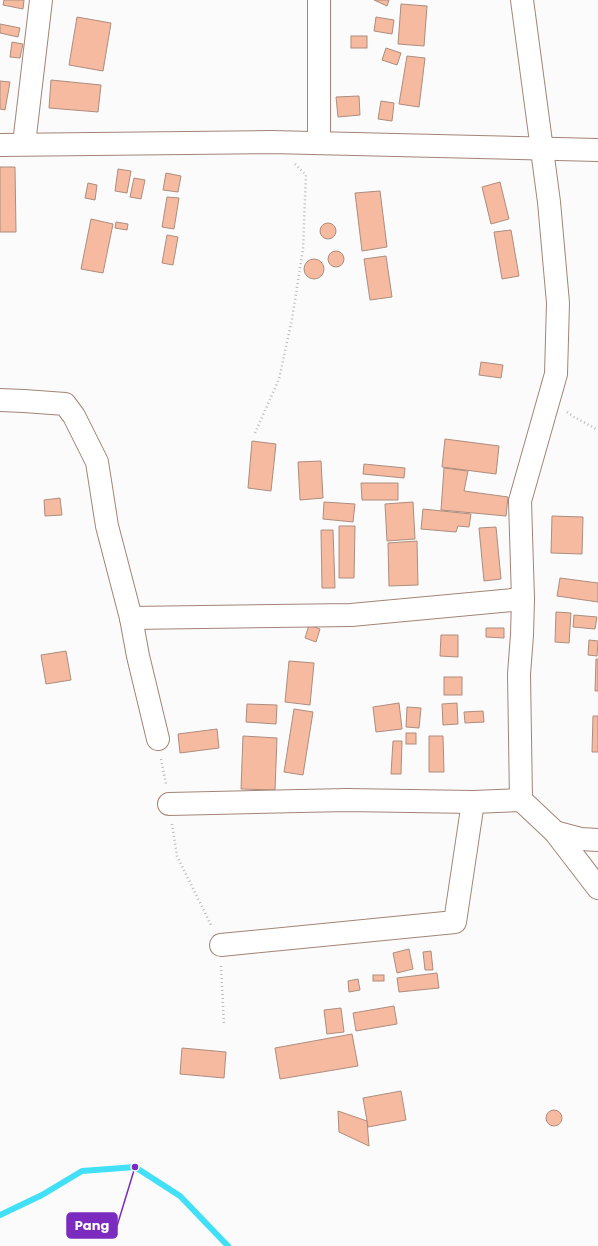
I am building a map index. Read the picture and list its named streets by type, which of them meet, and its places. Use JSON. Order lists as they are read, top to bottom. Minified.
{"places":["Pang"]}
